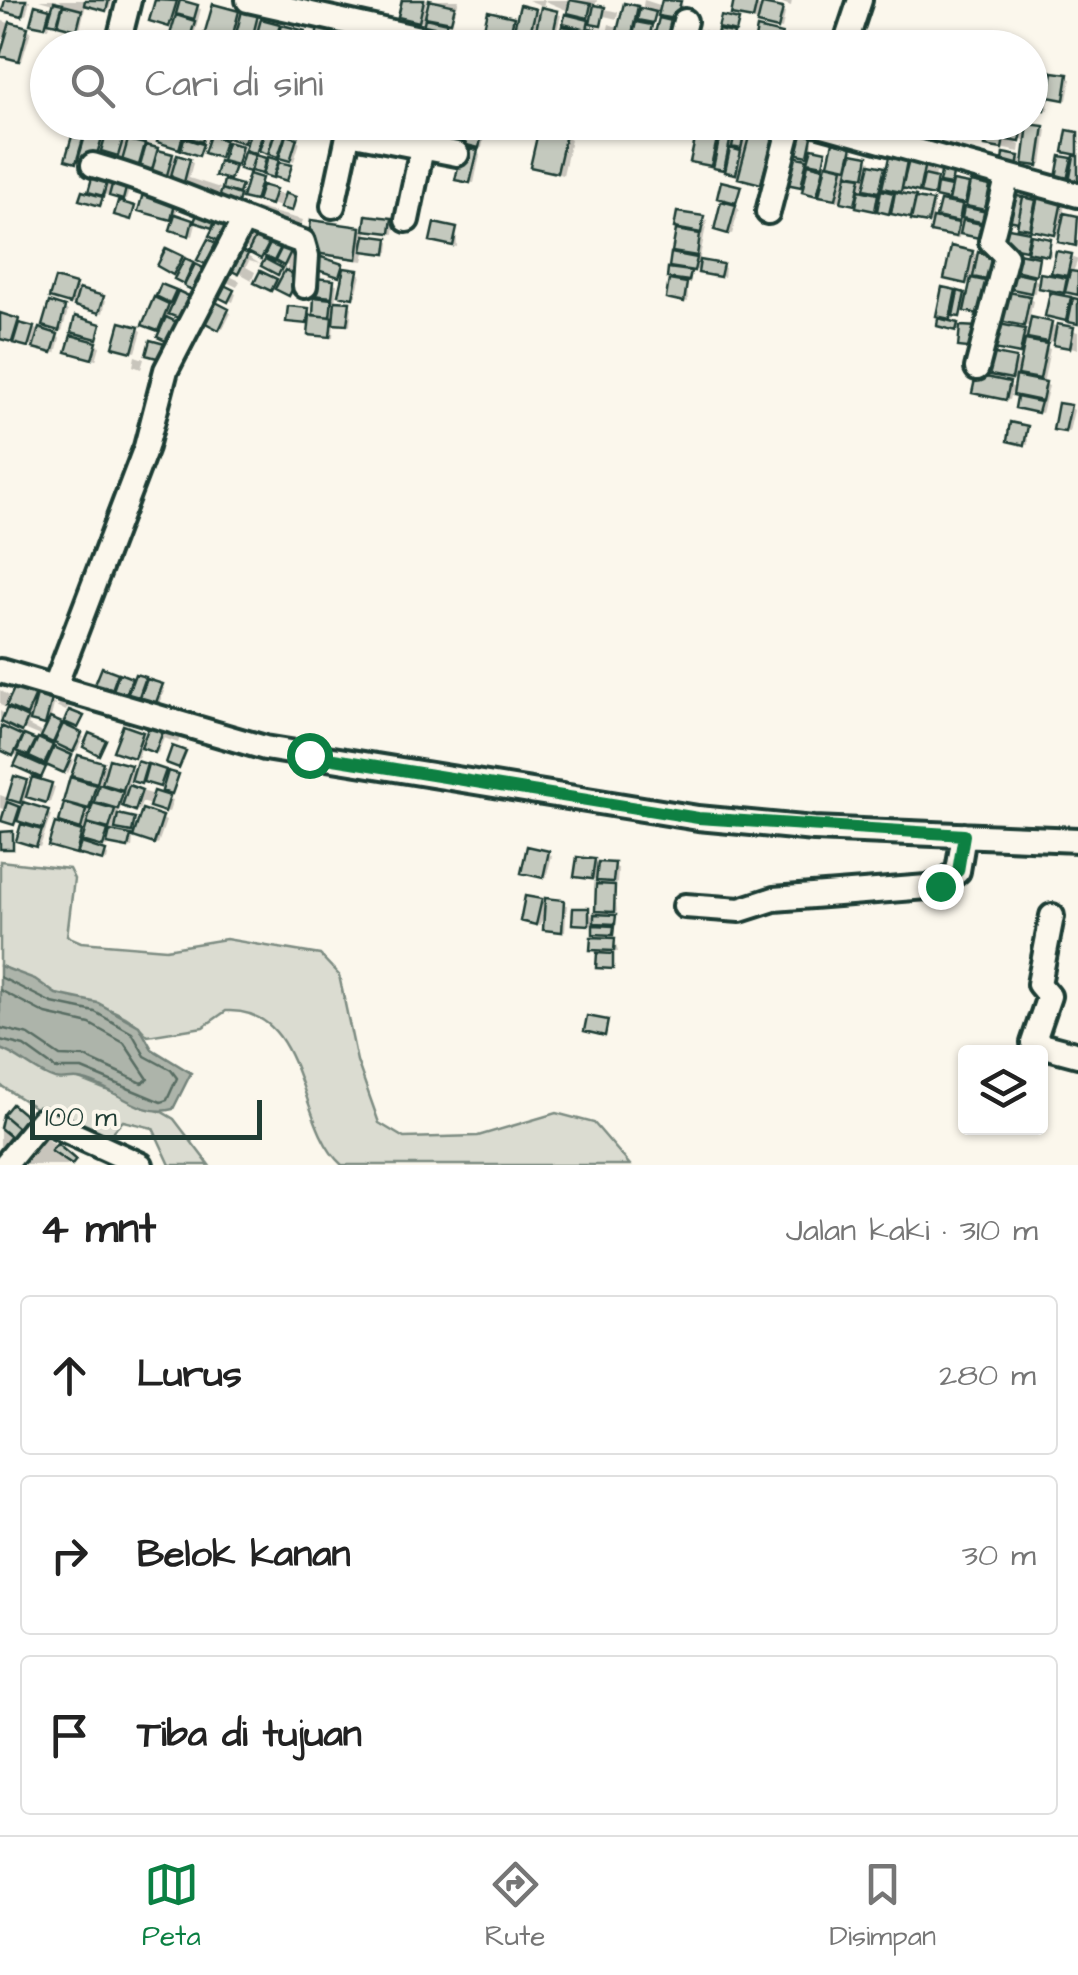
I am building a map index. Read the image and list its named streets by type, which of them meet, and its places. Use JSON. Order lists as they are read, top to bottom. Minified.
{"scale_bar":"100 m","page":{"search":"Cari di sini","scale":"100 m","heading":["4 mnt","Jalan kaki · 310 m"],"list":[["Lurus","280 m"],["Belok kanan","30 m"],"Tiba di tujuan"],"nav":["Peta","Rute","Disimpan"]}}
